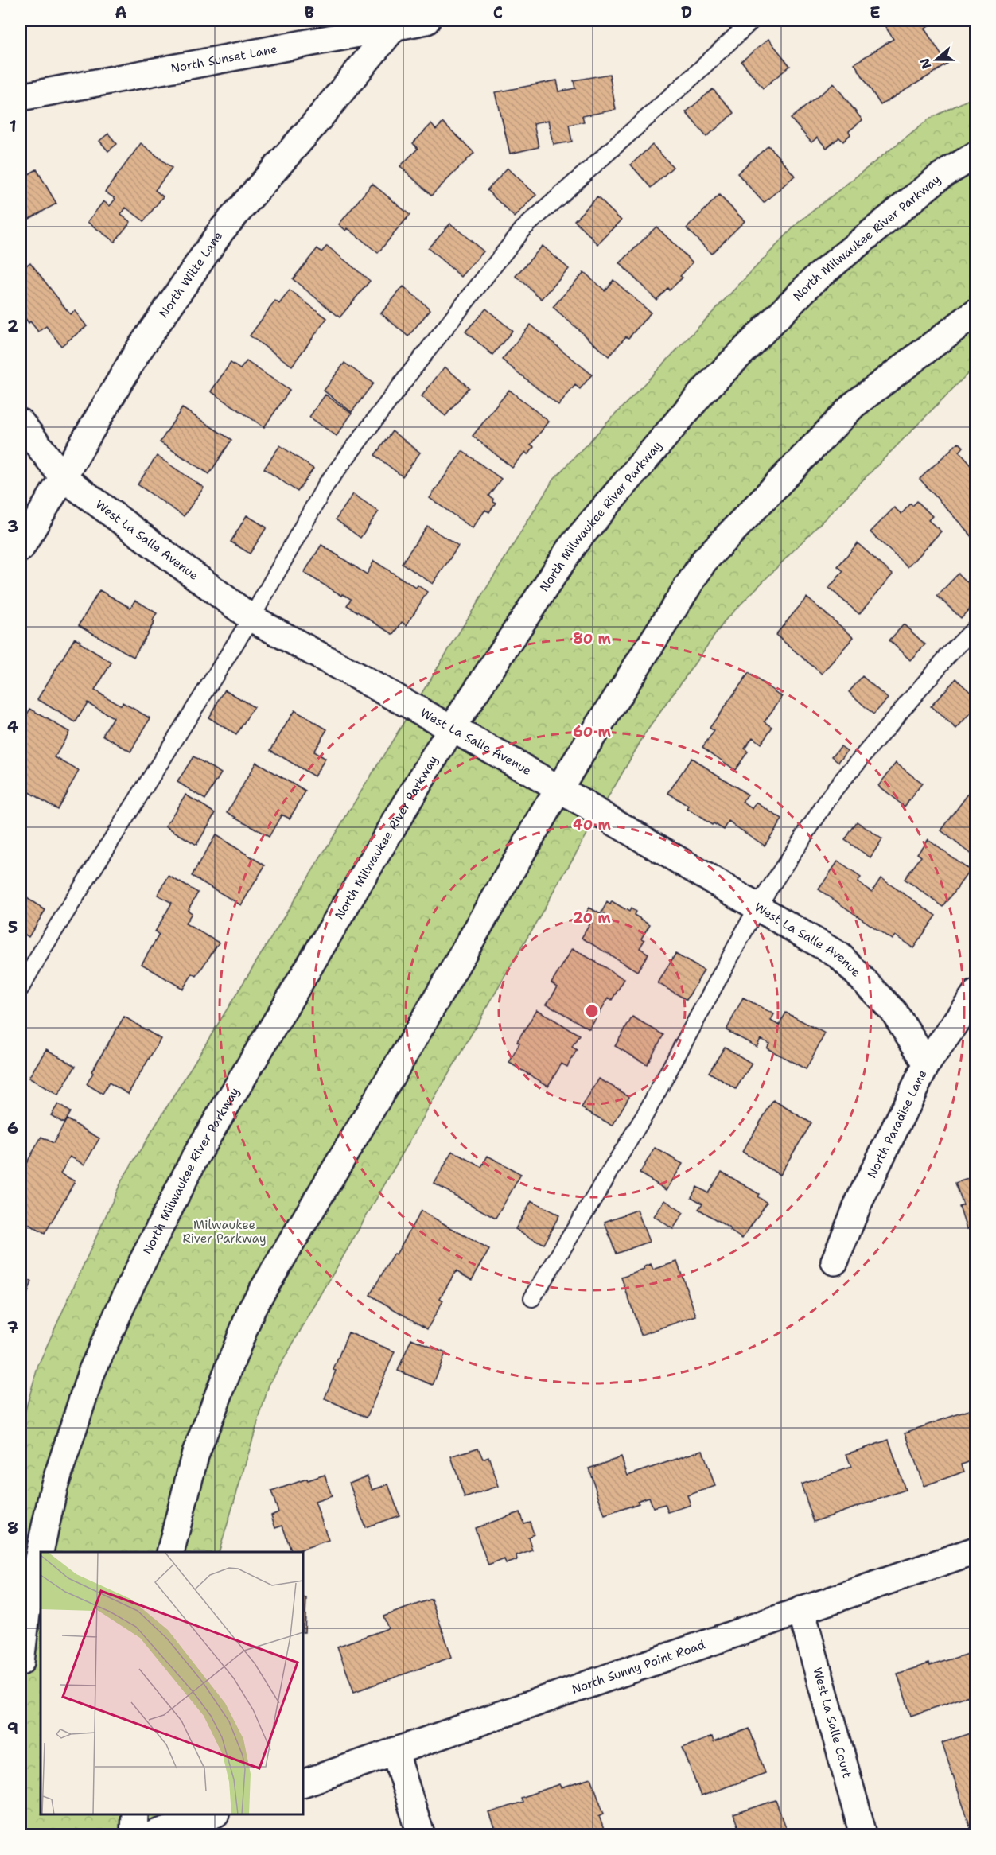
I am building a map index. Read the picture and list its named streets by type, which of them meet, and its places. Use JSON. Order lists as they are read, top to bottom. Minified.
{"streets":{"street":["North Sunset Lane","North Milwaukee River Parkway","North Witte Lane","West La Salle Avenue","North Paradise Lane","North Sunny Point Road","West La Salle Court"]},"crossings":[["North Sunset Lane","North Witte Lane"],["North Milwaukee River Parkway","West La Salle Avenue"],["North Witte Lane","West La Salle Avenue"],["West La Salle Avenue","North Paradise Lane"],["North Sunny Point Road","West La Salle Court"]],"parks":["Milwaukee River Parkway"],"north":"left","grid":{"columns":["A","B","C","D","E"],"rows":["1","2","3","4","5","6","7","8","9"]},"rings":["80 m","60 m","40 m","20 m"]}
